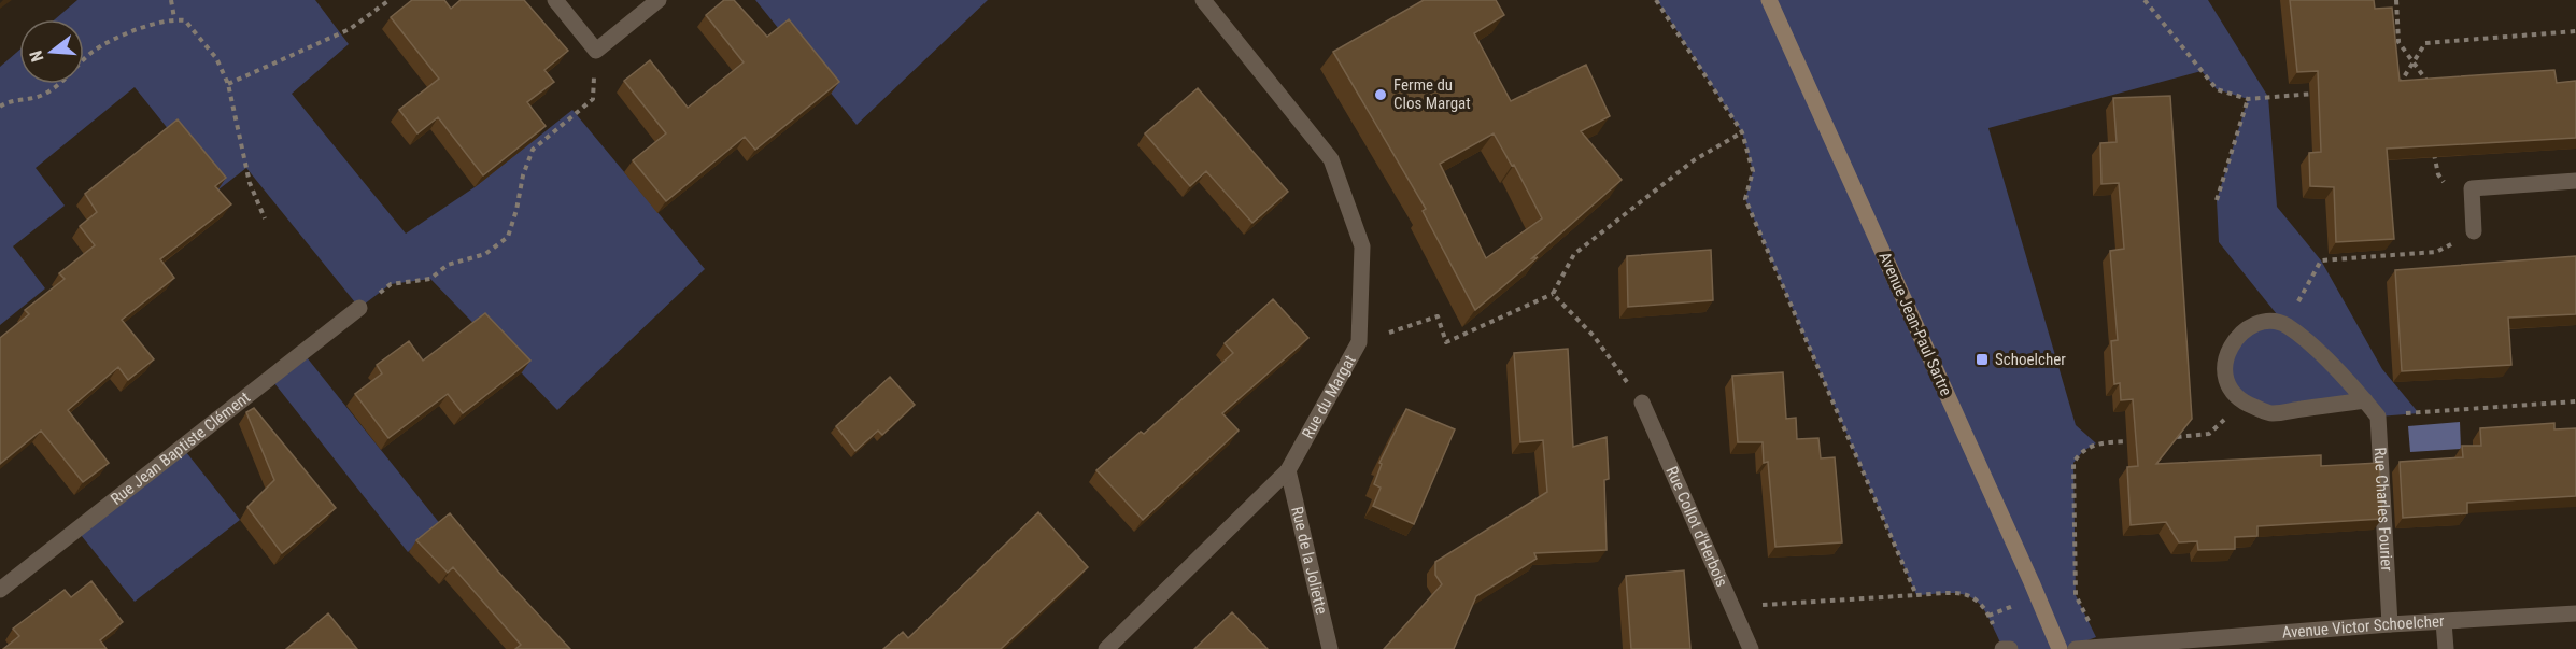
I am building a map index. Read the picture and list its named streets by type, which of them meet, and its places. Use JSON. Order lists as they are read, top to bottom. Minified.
{"streets":{"main road":["Avenue Jean-Paul Sartre"],"street":["Rue du Margat","Rue Jean Baptiste Clément","Rue Charles Fourier","Rue Collot d'Herbois","Rue de la Joliette","Avenue Victor Schoelcher"]},"crossings":[["Rue du Margat","Rue de la Joliette"],["Rue Charles Fourier","Avenue Victor Schoelcher"]],"places":{"other":["Ferme du Clos Margat"],"transit":["Schoelcher"]},"north":"left"}
